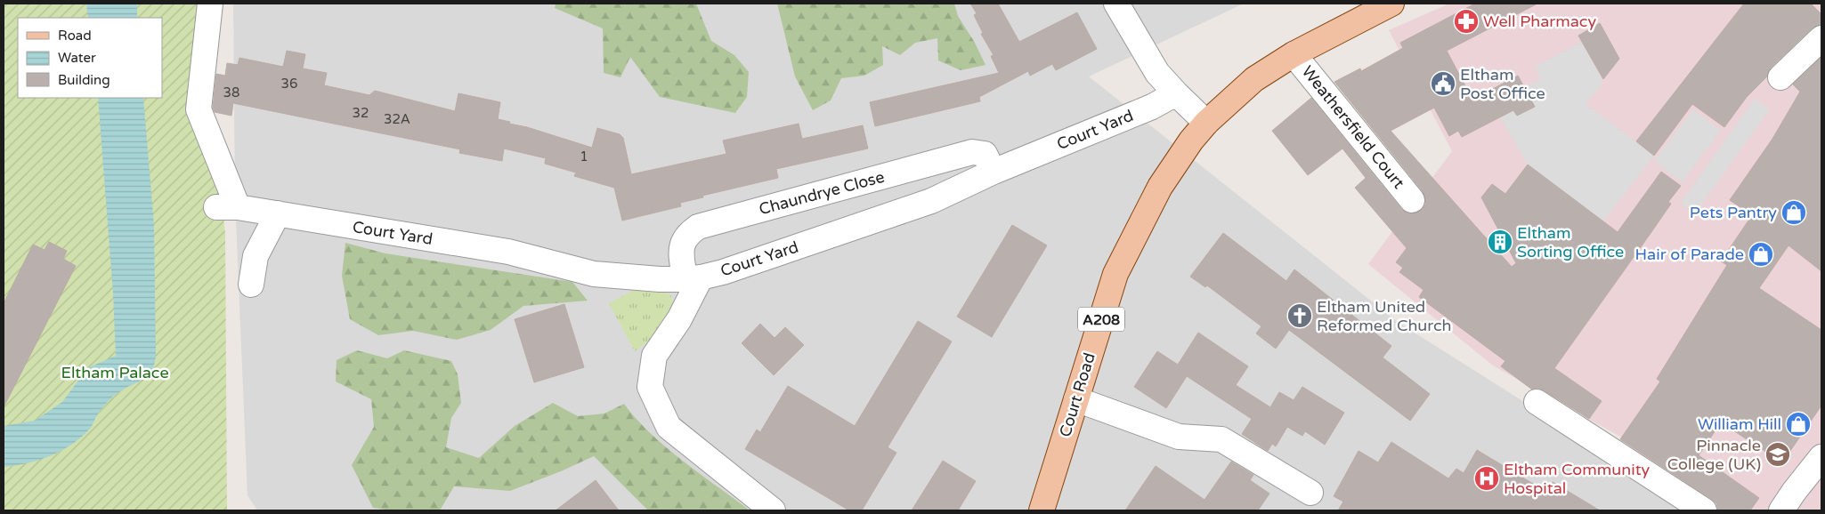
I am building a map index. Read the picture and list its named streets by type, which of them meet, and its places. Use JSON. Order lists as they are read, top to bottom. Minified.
{"streets":{"main road":["A208","Court Road"],"street":["Weathersfield Court","Court Yard","Chaundrye Close"]},"crossings":[["Weathersfield Court","A208"],["Court Yard","Chaundrye Close"],["A208","Court Road"]],"parks":["Eltham Palace"],"places":{"pharmacy":["Well Pharmacy"],"public building":["Eltham Post Office"],"shop":["Pets Pantry","Hair of Parade","William Hill"],"building":["Eltham Sorting Office"],"church":["Eltham United Reformed Church"],"school or university":["Pinnacle College (UK)"],"hospital":["Eltham Community Hospital"]},"house_numbers":["36","38","32","32A","1"],"legend":["Road","Water","Building"]}
